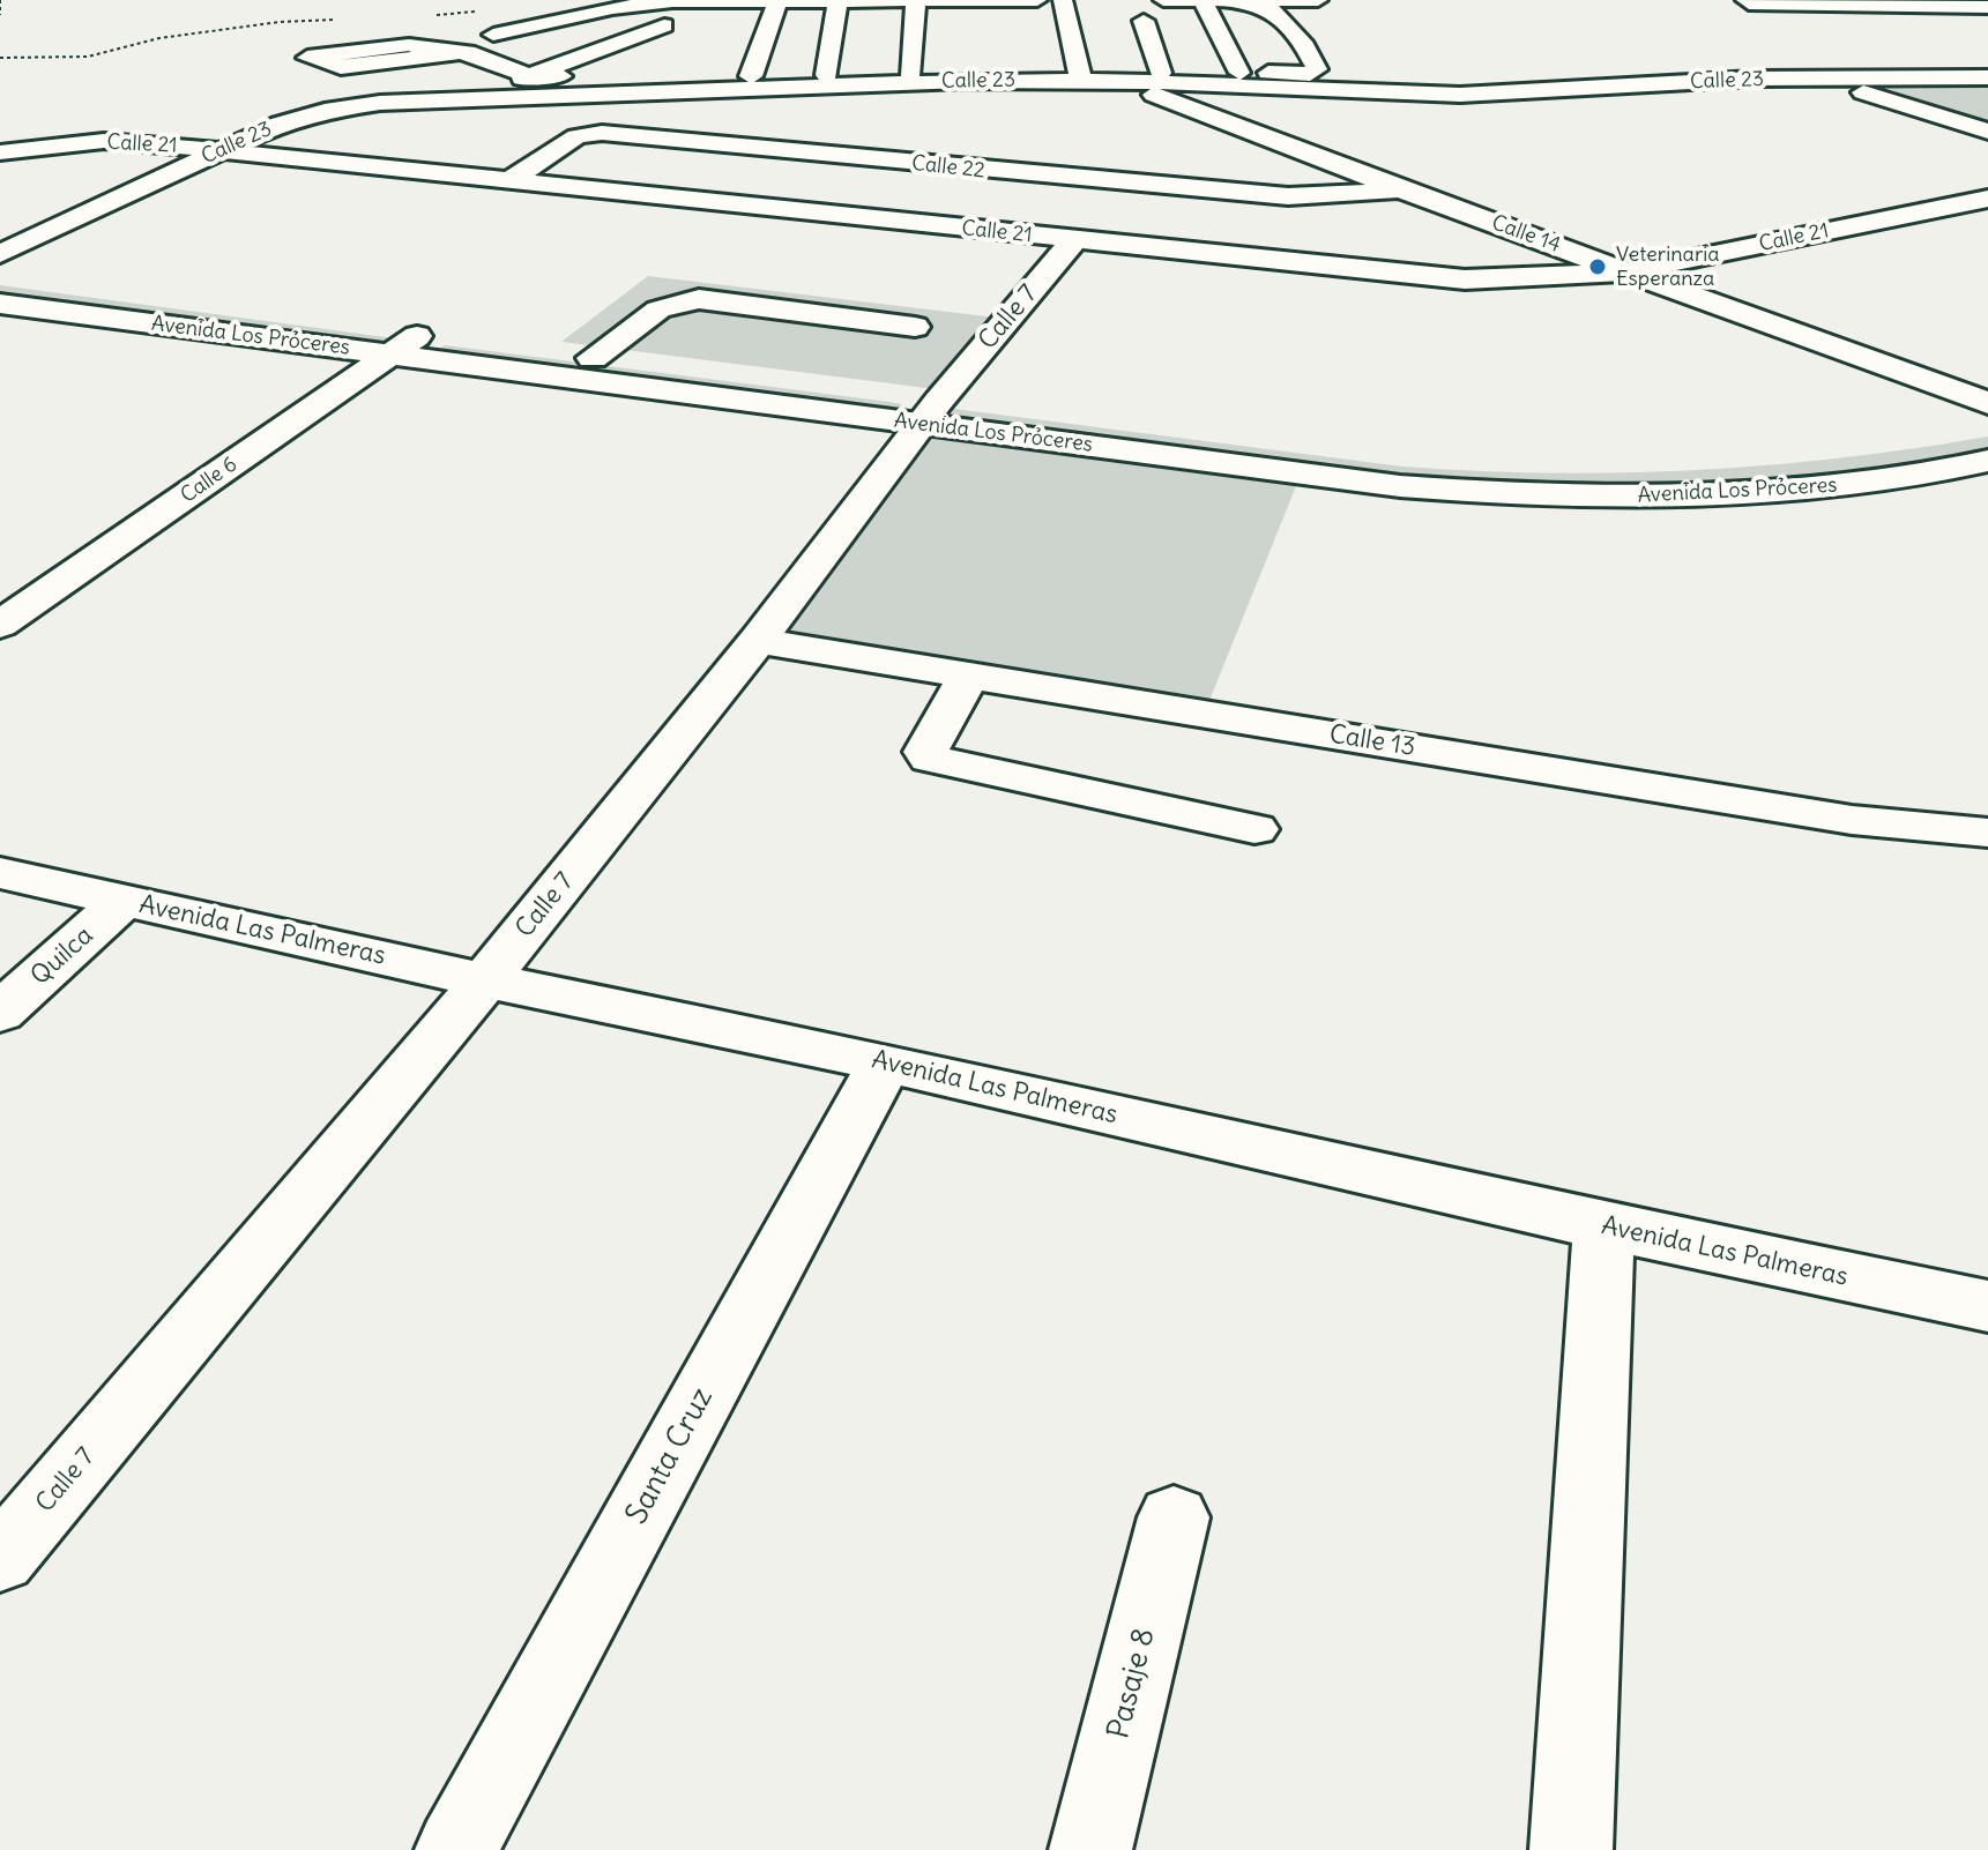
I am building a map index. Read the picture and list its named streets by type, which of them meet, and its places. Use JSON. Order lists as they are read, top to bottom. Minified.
{"streets":{"street":["Calle 23","Calle 21","Calle 22","Calle 14","Calle 7","Avenida Los Próceres","Calle 6","Calle 13","Avenida Las Palmeras","Quilca","Santa Cruz","Pasaje 8"]},"crossings":[["Calle 23","Calle 21"],["Calle 23","Calle 14"],["Calle 21","Calle 22"],["Calle 21","Calle 14"],["Calle 21","Calle 7"],["Calle 22","Calle 14"],["Calle 7","Avenida Los Próceres"],["Calle 7","Calle 13"],["Calle 7","Avenida Las Palmeras"],["Avenida Los Próceres","Calle 6"],["Avenida Las Palmeras","Quilca"],["Avenida Las Palmeras","Santa Cruz"]],"places":["Veterinaria Esperanza"]}
